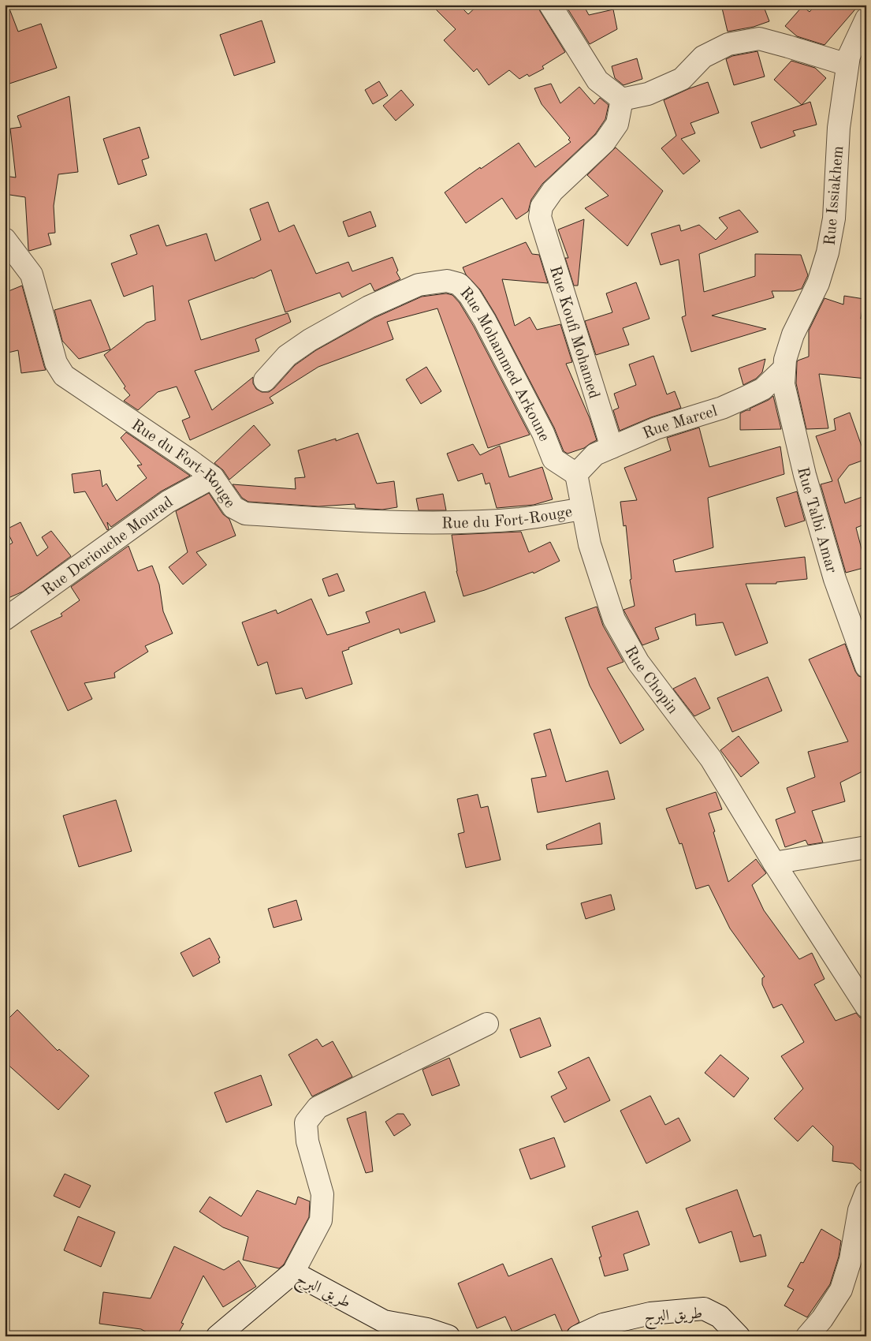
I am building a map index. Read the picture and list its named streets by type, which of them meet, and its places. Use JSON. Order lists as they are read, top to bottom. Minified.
{"streets":{"street":["Rue Issiakhem","Rue Koufi Mohamed","Rue Mohammed Arkoune","Rue Marcel","Rue du Fort-Rouge","Rue Talbi Amar","Rue Deriouche Mourad","Rue Chopin","طريق البرج"]},"crossings":[["Rue Issiakhem","Rue Marcel"],["Rue Issiakhem","Rue Talbi Amar"],["Rue Koufi Mohamed","Rue Marcel"],["Rue Mohammed Arkoune","Rue Marcel"],["Rue Mohammed Arkoune","Rue Chopin"],["Rue Marcel","Rue Talbi Amar"],["Rue Marcel","Rue Chopin"],["Rue du Fort-Rouge","Rue Deriouche Mourad"],["Rue du Fort-Rouge","Rue Chopin"]]}
